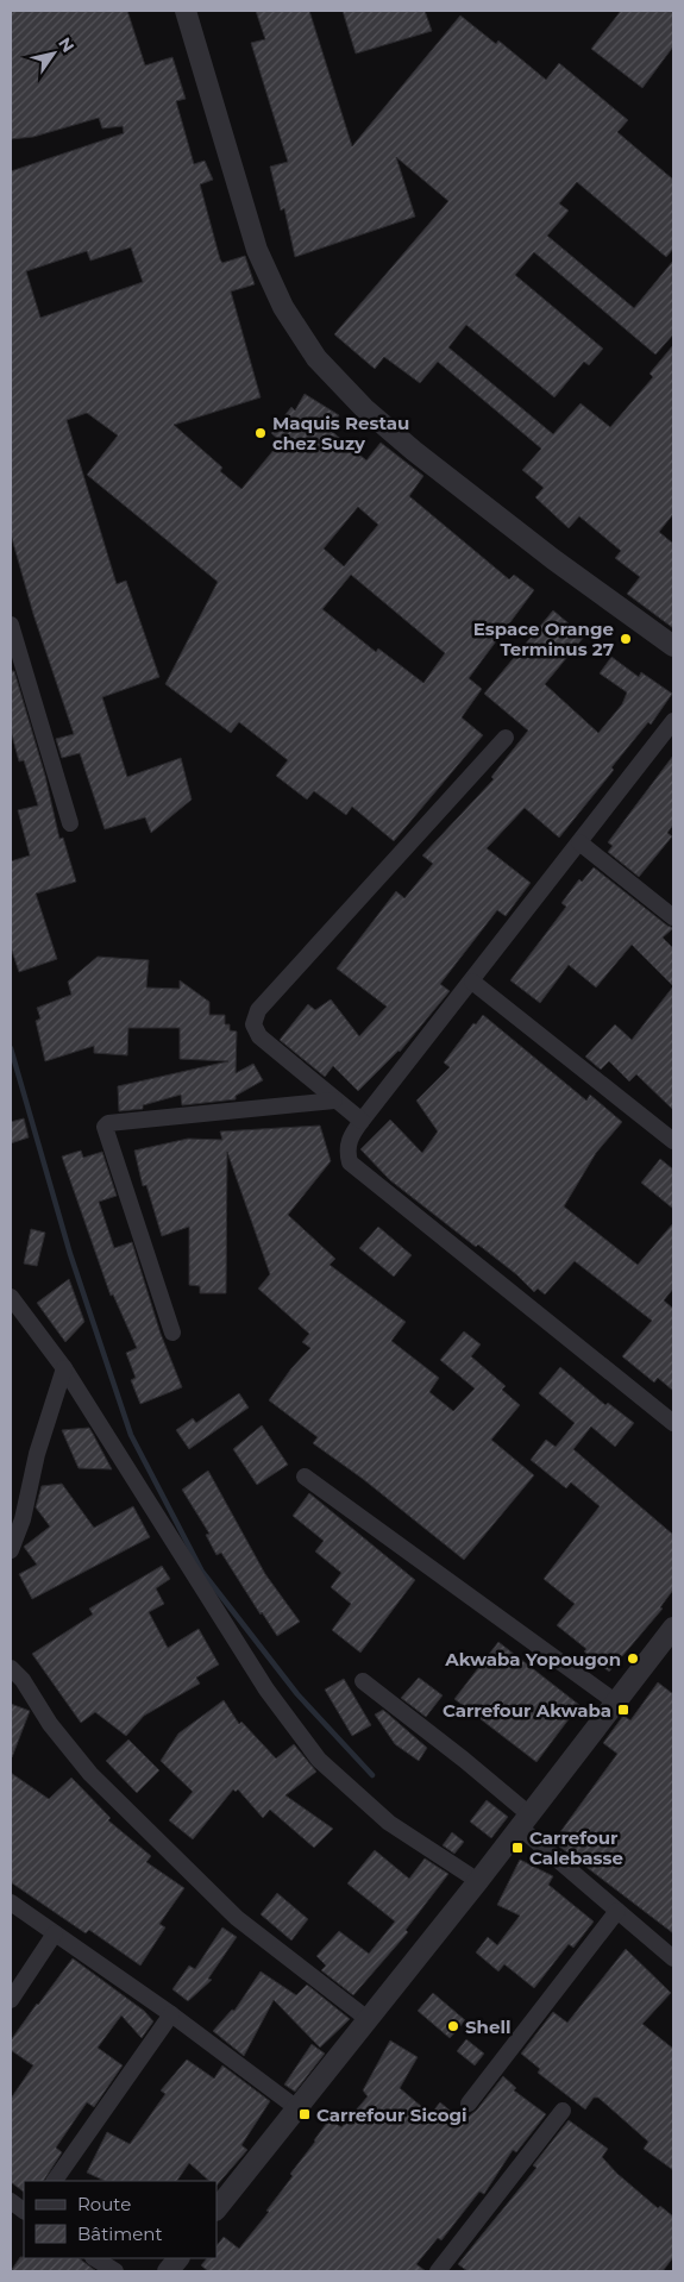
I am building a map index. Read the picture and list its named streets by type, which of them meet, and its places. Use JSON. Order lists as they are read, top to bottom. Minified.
{"places":{"other":["Maquis Restau chez Suzy","Espace Orange Terminus 27","Akwaba Yopougon","Shell"],"transit":["Carrefour Akwaba","Carrefour Calebasse","Carrefour Sicogi"]},"legend":["Route","Bâtiment"],"north":"top right"}
